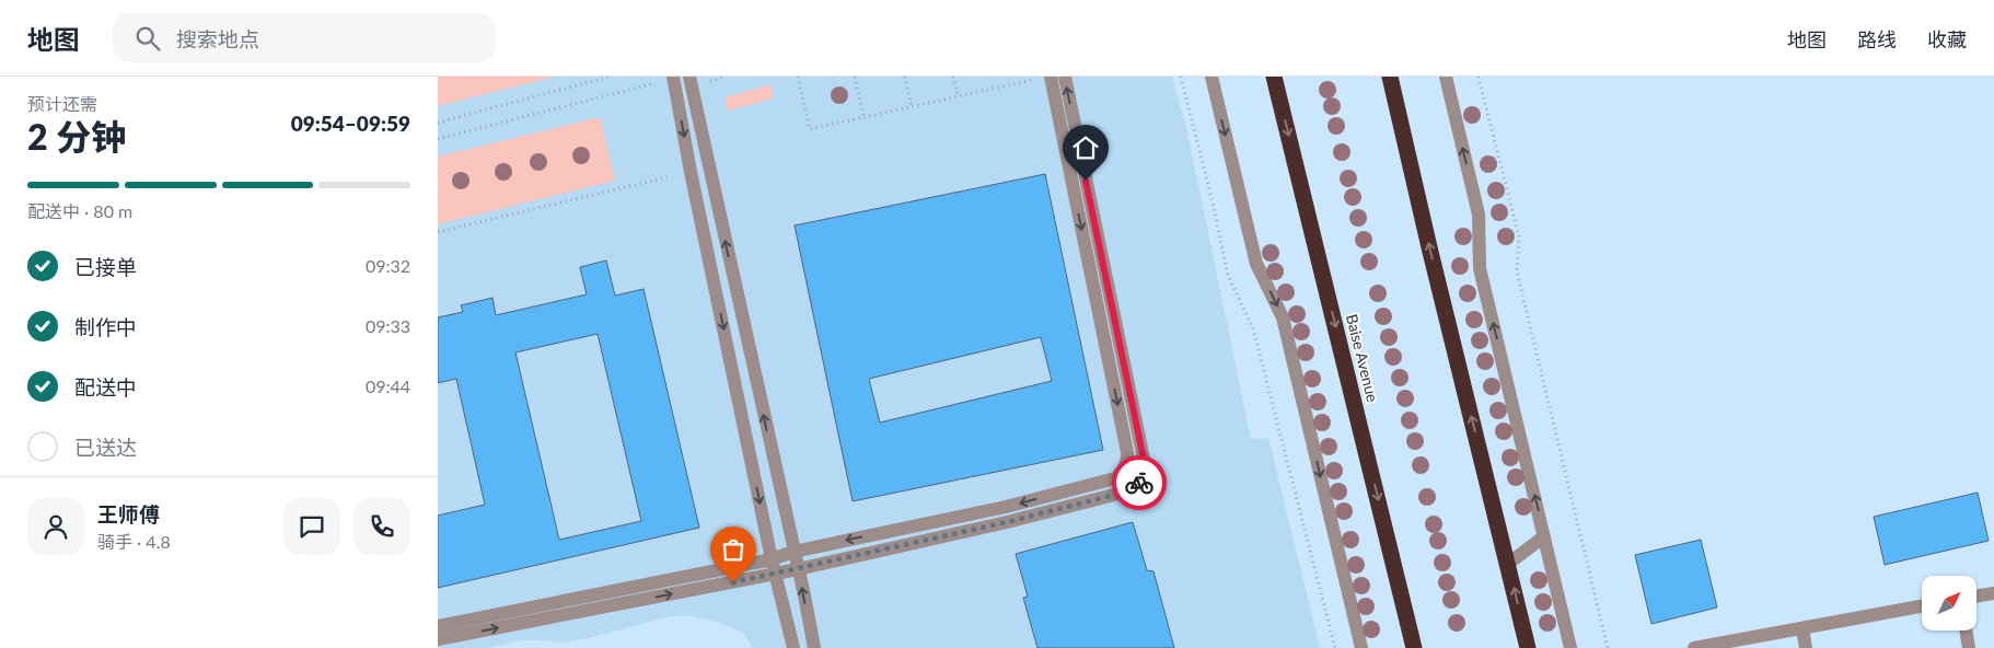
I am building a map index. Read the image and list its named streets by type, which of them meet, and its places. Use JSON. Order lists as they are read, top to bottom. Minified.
{"streets":{"highway":["Baise Avenue"]},"north":"top right","page":{"header":"地图","search":"搜索地点","nav":["地图","路线","收藏"],"heading":["2 分钟","预计还需","09:54–09:59"],"panel":["王师傅","骑手 · 4.8"],"bar":"配送中 · 80 m","list":[["已接单","09:32"],["制作中","09:33"],["配送中","09:44"],"已送达"]}}
